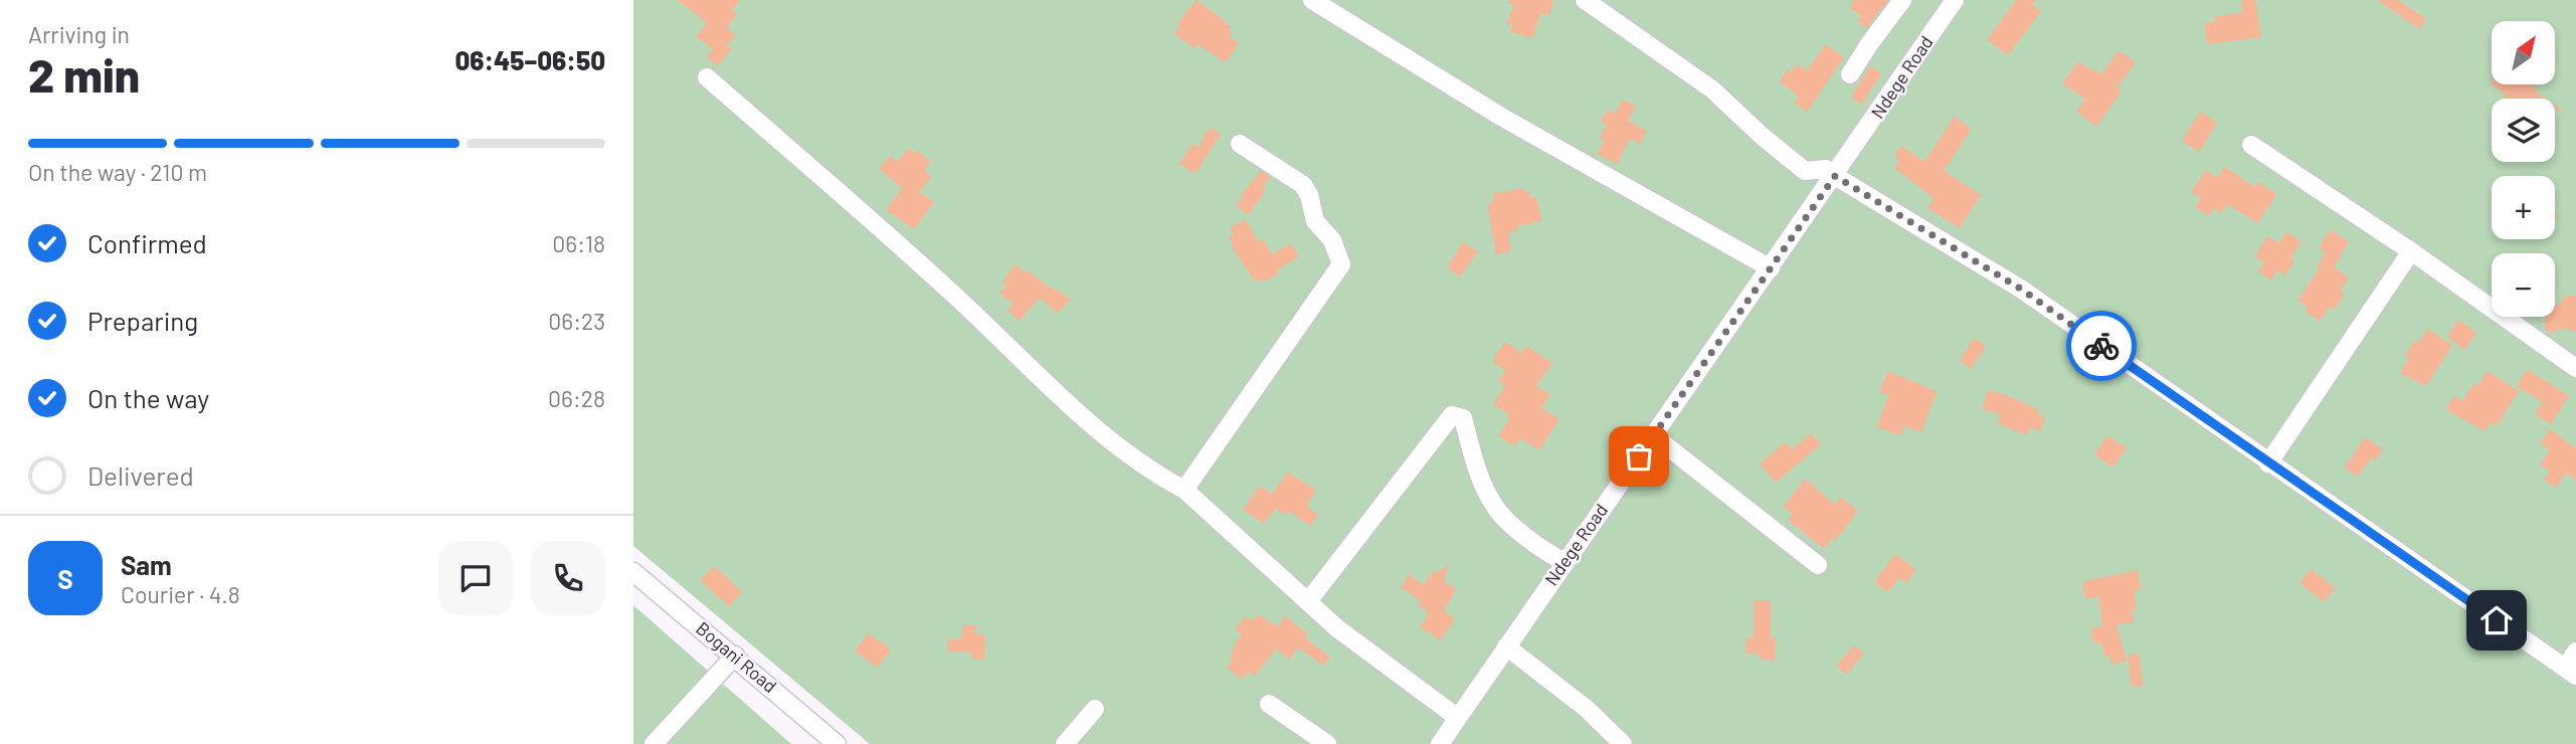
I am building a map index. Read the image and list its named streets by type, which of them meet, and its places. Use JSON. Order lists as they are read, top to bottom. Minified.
{"streets":{"street":["Ndege Road","Bogani Road"]},"north":"top right","page":{"heading":["2 min","Arriving in","06:45–06:50"],"panel":["Sam","Courier · 4.8"],"map_buttons":["+","−"],"bar":"On the way · 210 m","list":[["Confirmed","06:18"],["Preparing","06:23"],["On the way","06:28"],"Delivered"],"round":"S"}}
